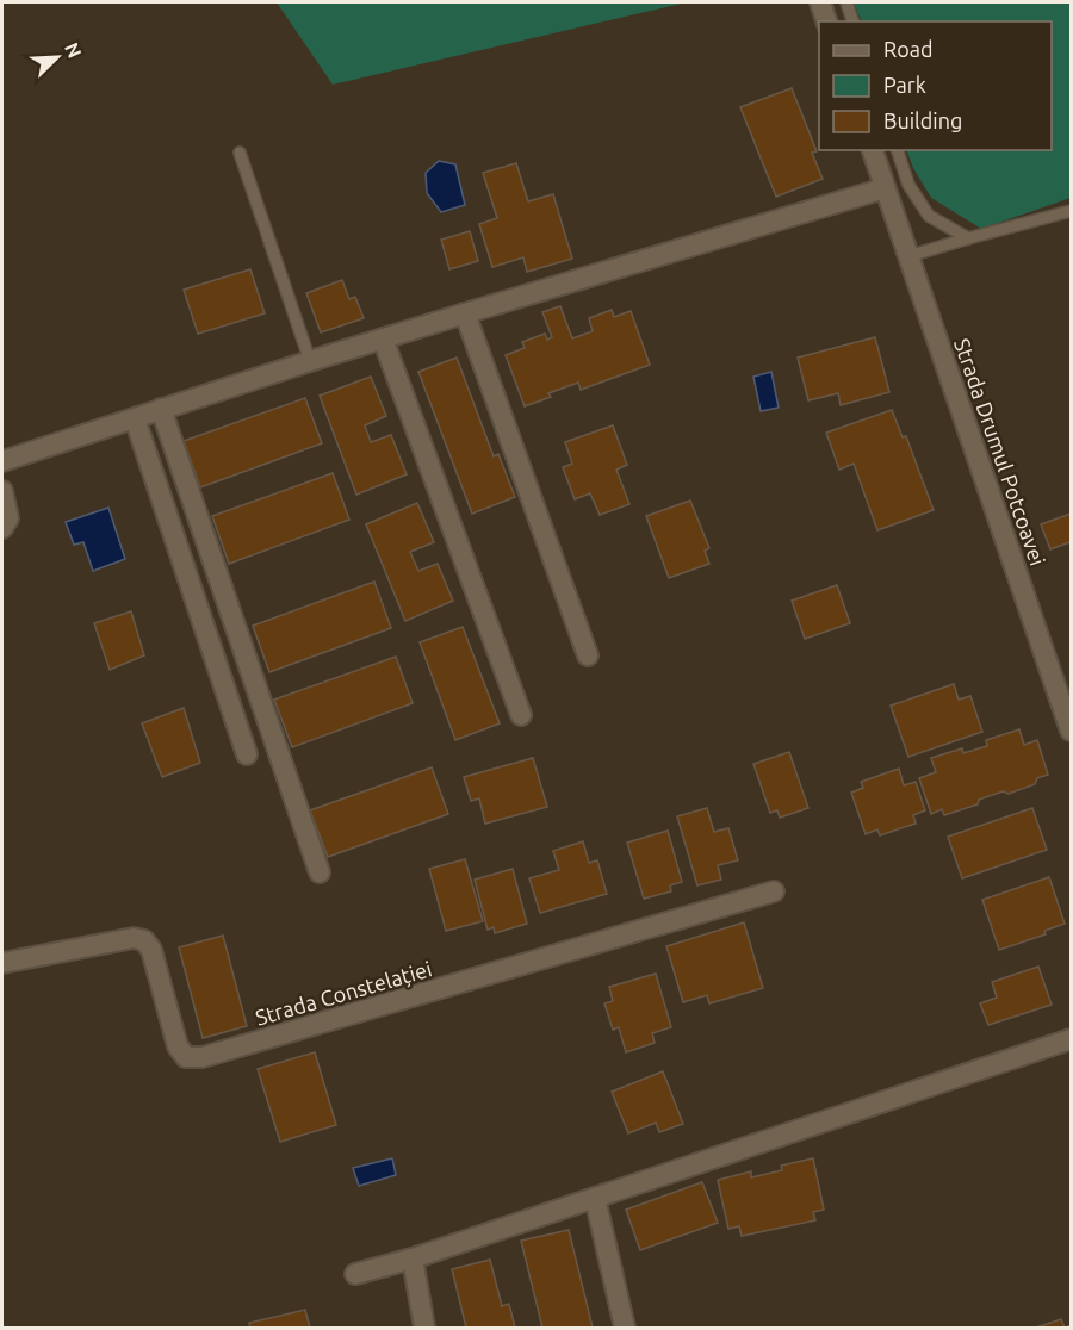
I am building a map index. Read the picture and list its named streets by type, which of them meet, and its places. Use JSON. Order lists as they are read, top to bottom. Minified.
{"streets":{"street":["Strada Drumul Potcoavei","Strada Constelației"]},"legend":["Road","Park","Building"],"north":"top right"}
